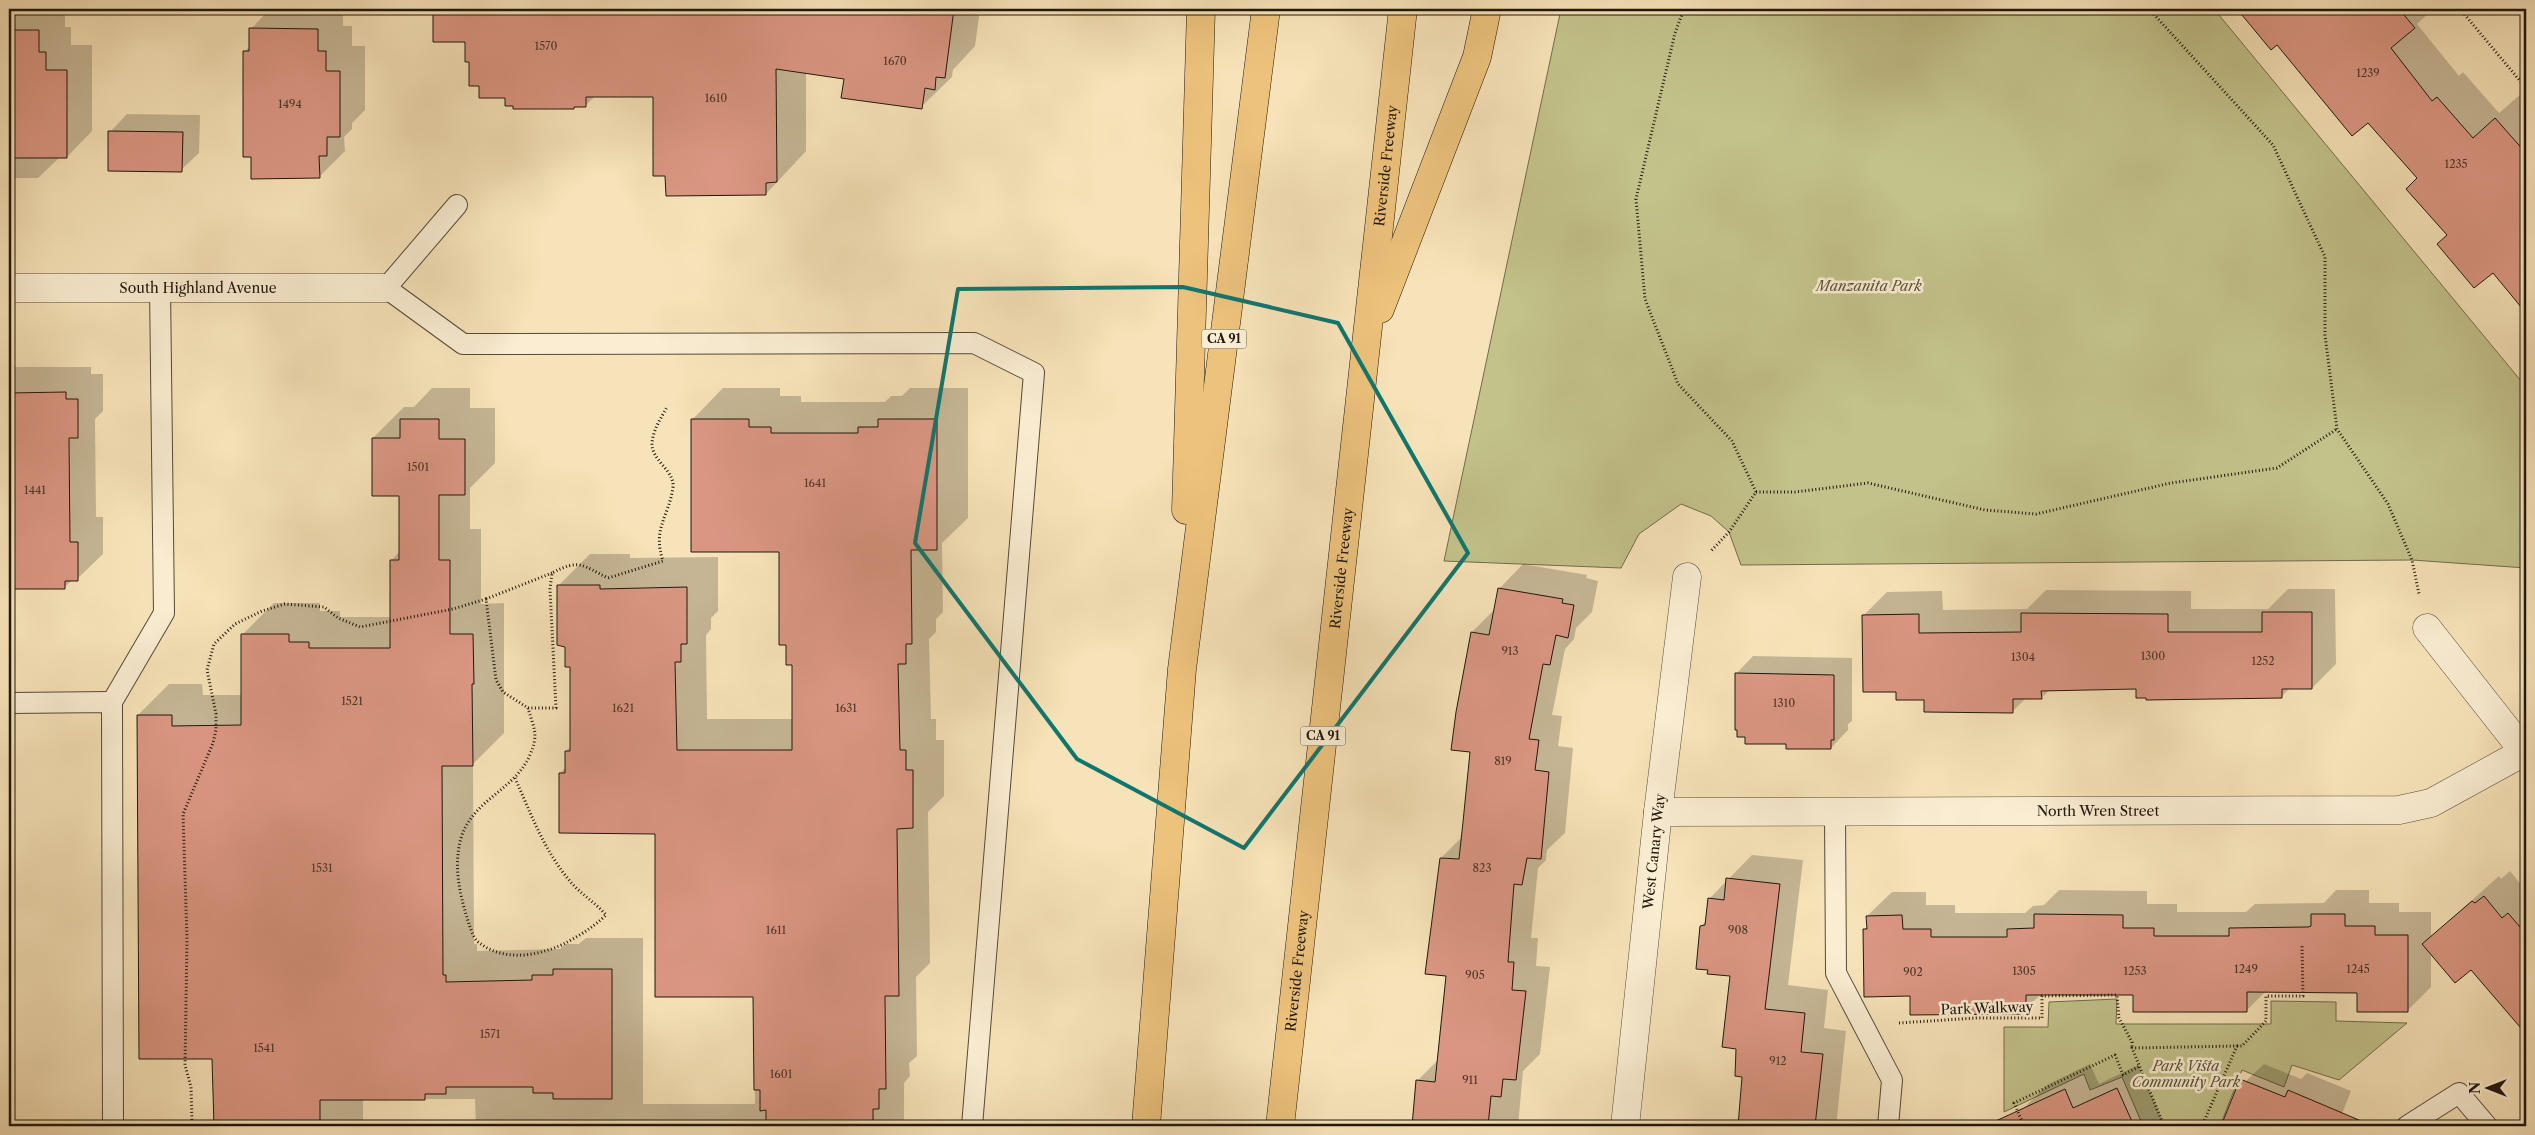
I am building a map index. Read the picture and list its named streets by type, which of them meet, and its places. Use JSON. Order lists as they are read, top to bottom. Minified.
{"streets":{"highway":["Riverside Freeway","CA 91"],"street":["South Highland Avenue","North Wren Street","West Canary Way"],"path":["Park Walkway"]},"crossings":[["North Wren Street","West Canary Way"]],"parks":["Manzanita Park","Park Vista Community Park"],"house_numbers":["1570","1670","1239","1610","1494","1235","1501","1641","1441","913","1300","1304","1252","1521","1310","1621","1631","819","1531","823","1611","908","1249","1245","1305","1253","902","905","1571","1541","912","1601","911"],"north":"left"}
